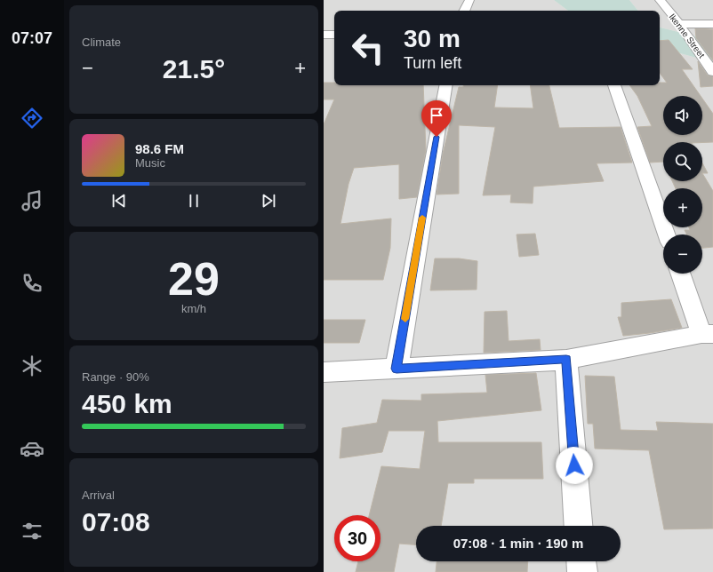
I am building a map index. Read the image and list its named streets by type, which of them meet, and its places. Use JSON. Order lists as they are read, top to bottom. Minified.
{"streets":{"street":["Ikenne Street"]},"page":{"tabs":"07:07","tile":["Climate",["29","km/h"],["Range · 90%","450 km"],["Arrival","07:08"]],"turn":["30 m","Turn left"],"heat":["−","21.5°","+"],"map_buttons":["+","−"],"song":["98.6 FM","Music"],"limit":"30","trip":"07:08 · 1 min · 190 m"}}
